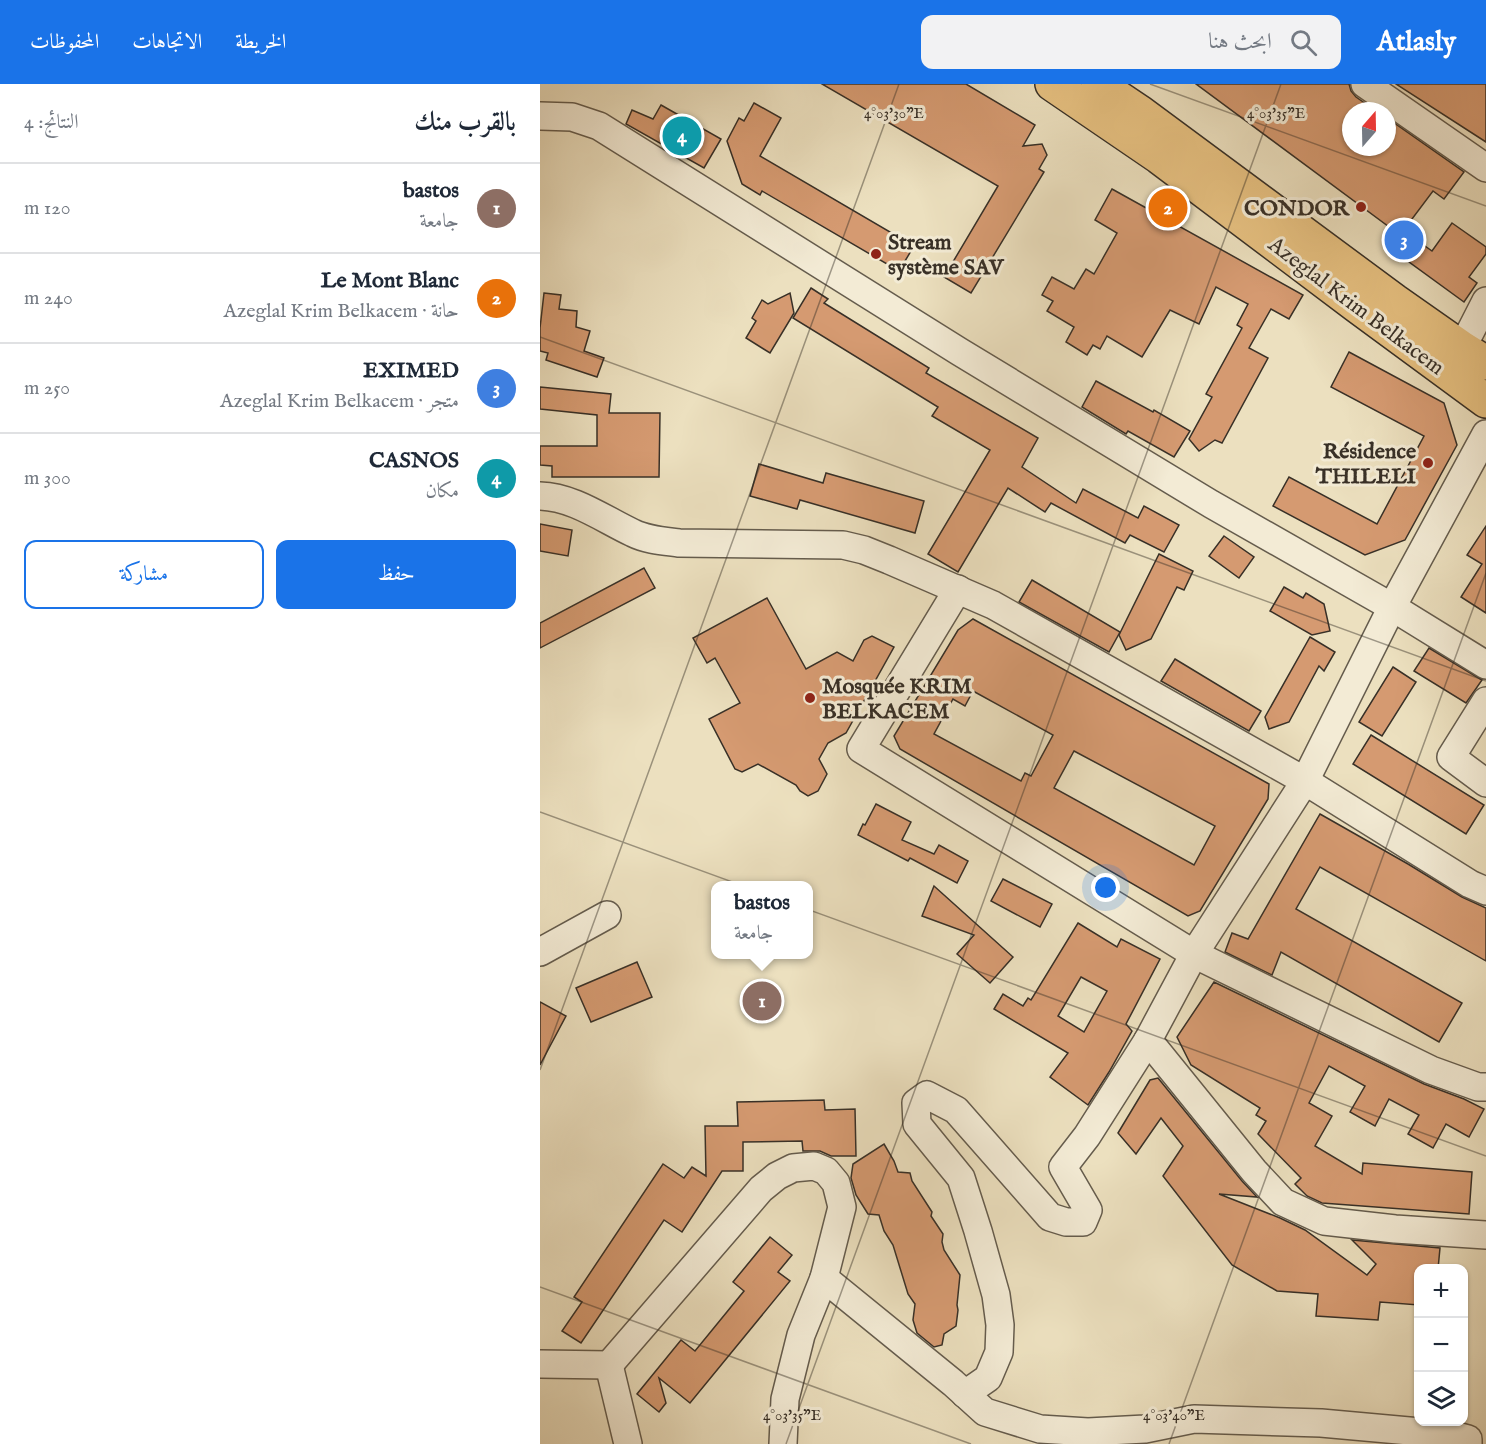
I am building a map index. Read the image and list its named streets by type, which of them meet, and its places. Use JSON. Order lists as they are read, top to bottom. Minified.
{"streets":{"main road":["Azeglal Krim Belkacem"]},"places":["CONDOR","Stream système SAV","Résidence THILELI","Mosquée KRIM BELKACEM"],"north":"top","page":{"header":"Atlasly","search":"ابحث هنا","nav":["الخريطة","الاتجاهات","المحفوظات"],"heading":["بالقرب منك","النتائج: 4"],"pins":["4","2","3","1"],"list":[{"mark":"1","name":"bastos","note":"جامعة","value":"120 m"},{"mark":"2","name":"Le Mont Blanc","note":"حانة · Azeglal Krim Belkacem","value":"240 m"},{"mark":"3","name":"EXIMED","note":"متجر · Azeglal Krim Belkacem","value":"250 m"},{"mark":"4","name":"CASNOS","note":"مكان","value":"300 m"}],"buttons":["حفظ","مشاركة"],"popup":["bastos","جامعة"],"map_buttons":["+","−"]},"coordinates":["4°03'30\"E","4°03'35\"E","4°03'40\"E"]}
